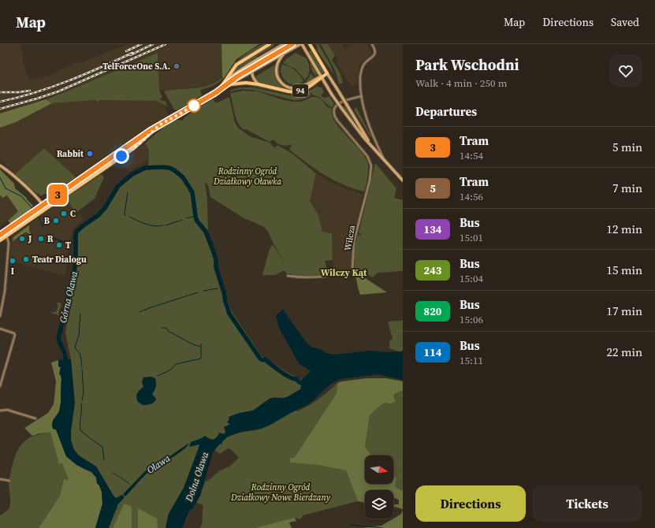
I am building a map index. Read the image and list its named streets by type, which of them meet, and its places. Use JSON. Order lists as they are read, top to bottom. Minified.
{"streets":{"main road":["94"],"street":["Wilcza"]},"districts":["Wilczy Kąt"],"water":["Górna Oława","Oława","Dolna Oława"],"parks":["Rodzinny Ogród Działkowy Oławka","Rodzinny Ogród Działkowy Nowe Bierdzany"],"places":["TelForceOne S.A.","Rabbit","C","B","J","R","T","Teatr Dialogu","I"],"lines":["tram line 3"],"north":"right","page":{"header":"Map","nav":["Map","Directions","Saved"],"on_map":"3","heading":[["Park Wschodni","Walk · 4 min · 250 m"],"Departures"],"list":[{"mark":"3","name":"Tram","note":"14:54","value":"5 min"},{"mark":"5","name":"Tram","note":"14:56","value":"7 min"},{"mark":"134","name":"Bus","note":"15:01","value":"12 min"},{"mark":"243","name":"Bus","note":"15:04","value":"15 min"},{"mark":"820","name":"Bus","note":"15:06","value":"17 min"},{"mark":"114","name":"Bus","note":"15:11","value":"22 min"}],"buttons":["Directions","Tickets"]}}
